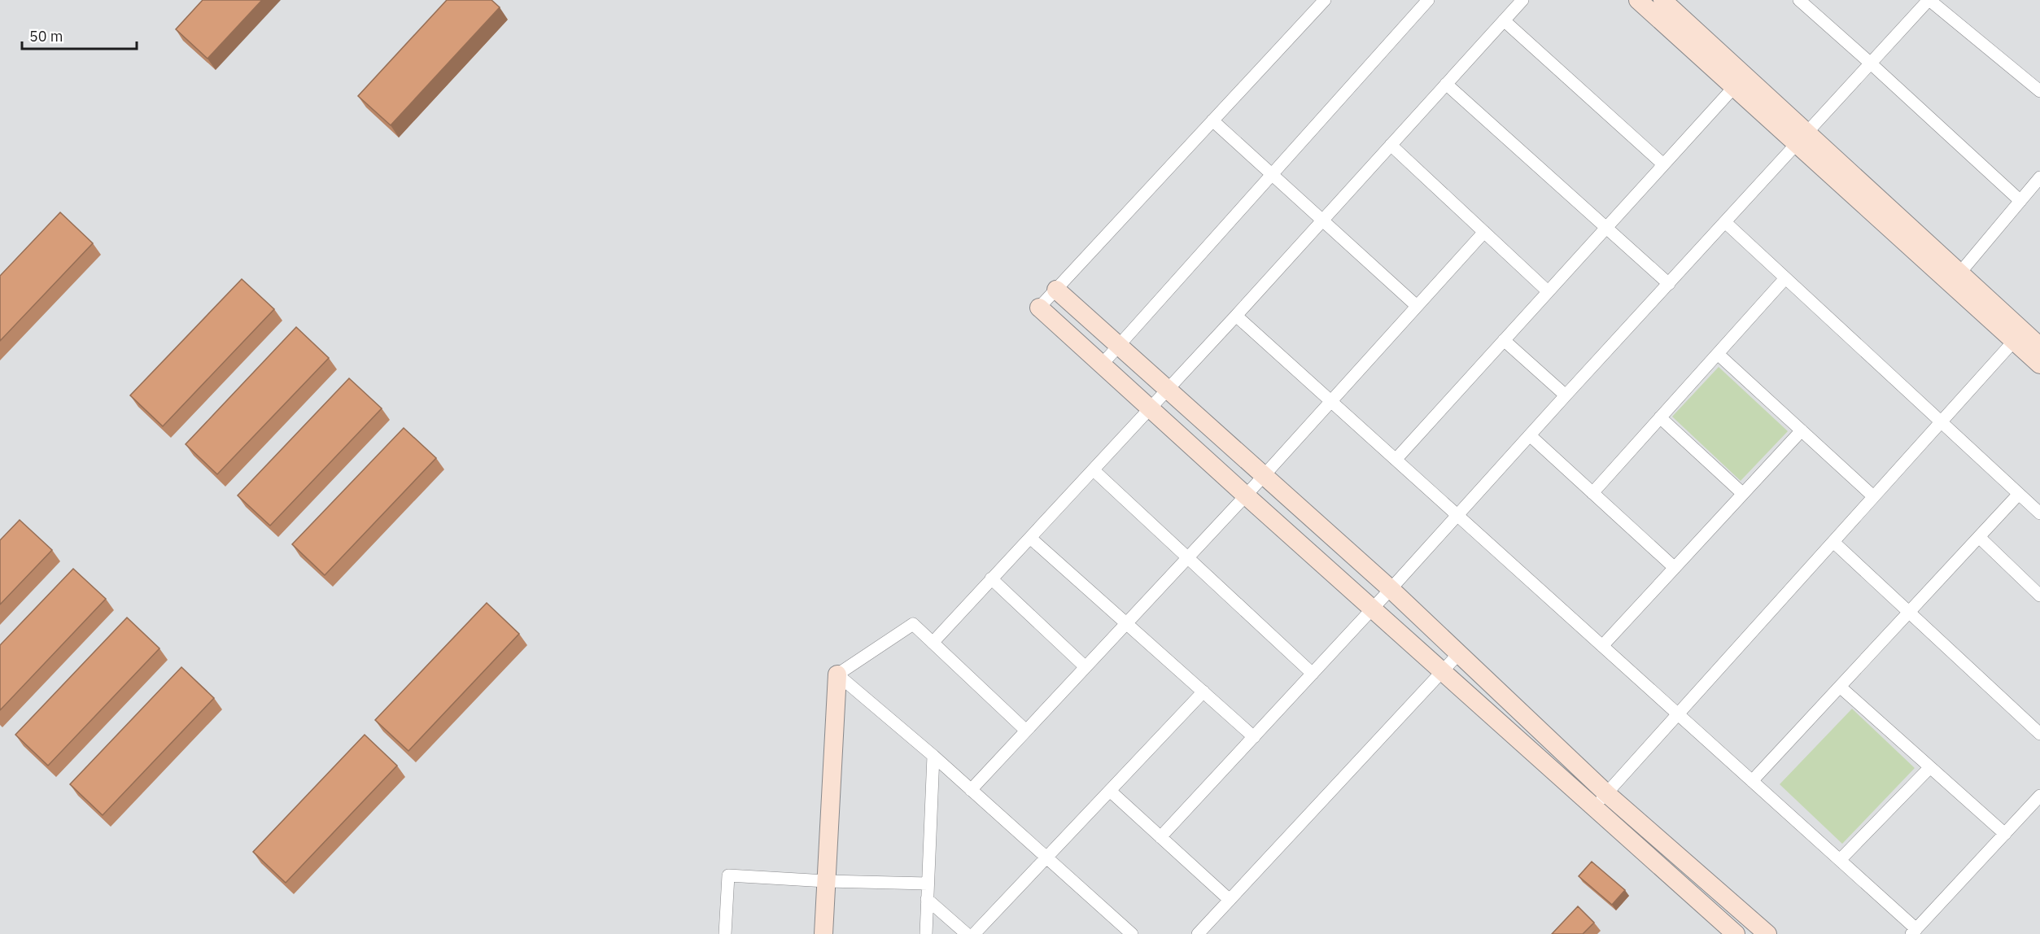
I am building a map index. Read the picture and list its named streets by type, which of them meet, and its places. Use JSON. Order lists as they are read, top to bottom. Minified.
{"scale_bar":"50 m"}
